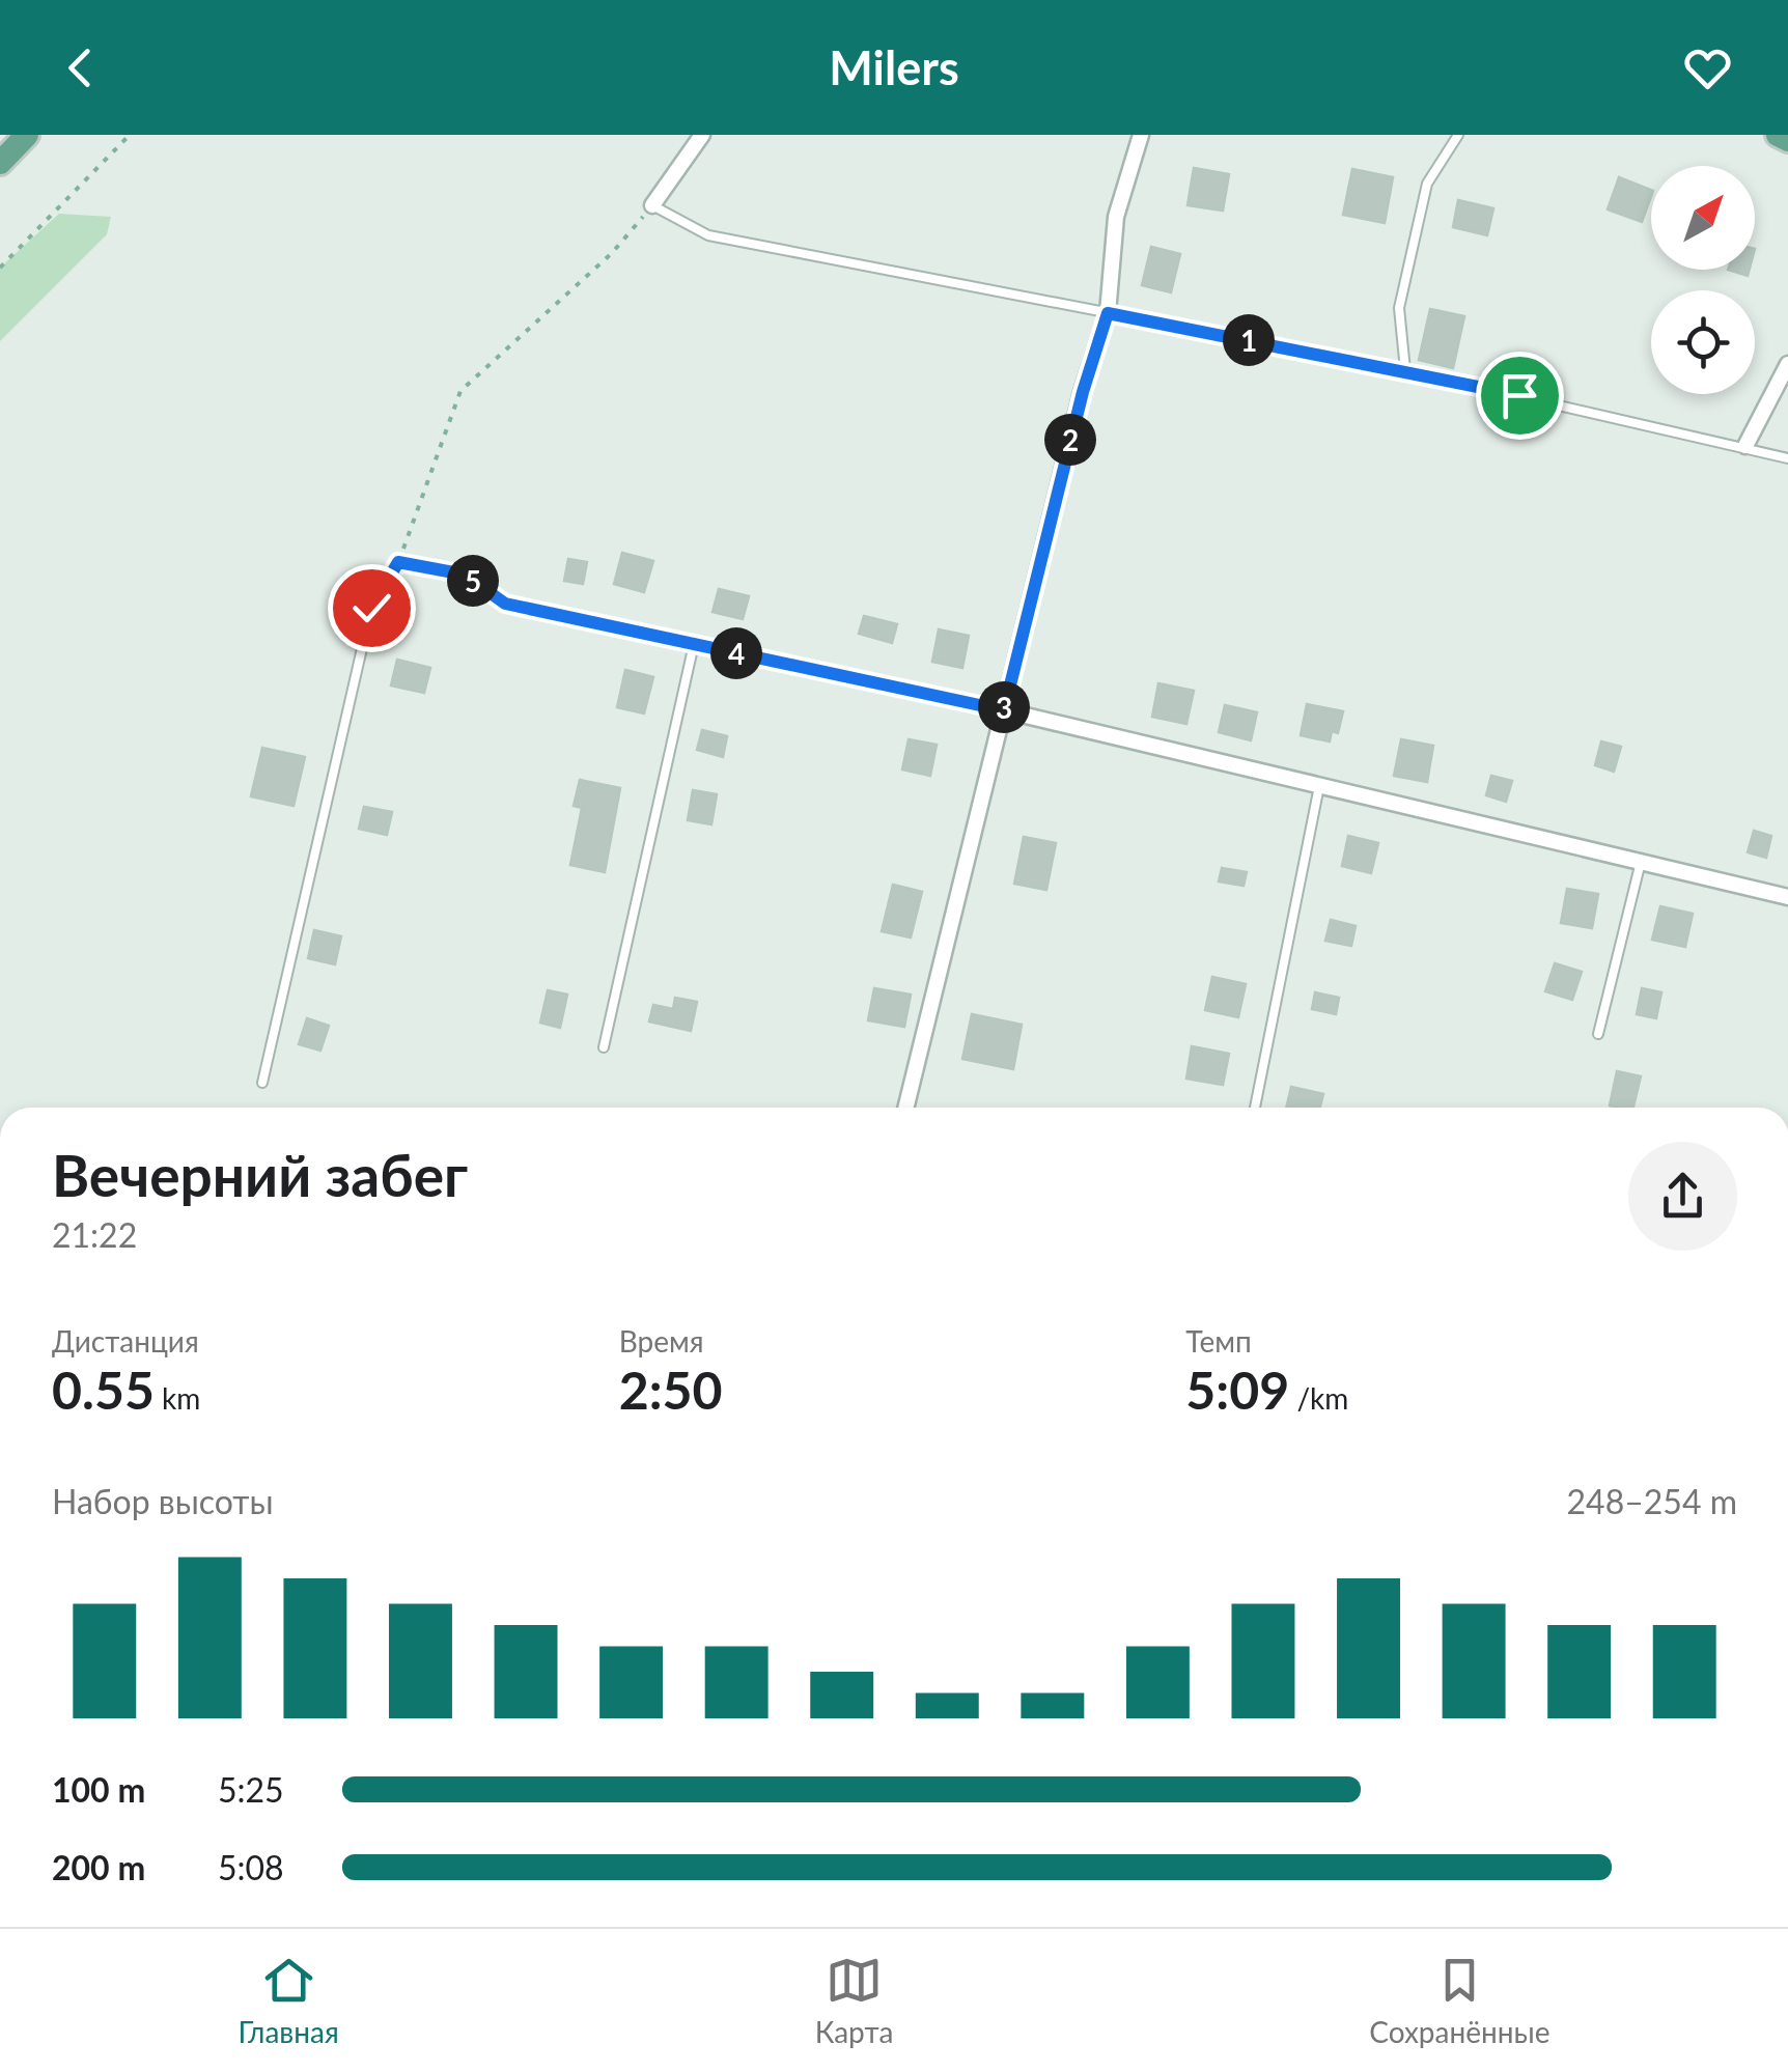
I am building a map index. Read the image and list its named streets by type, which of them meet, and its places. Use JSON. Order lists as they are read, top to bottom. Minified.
{"north":"top right","page":{"header":"Milers","pins":["1","2","5","4","3"],"heading":["Вечерний забег","21:22"],"stats":[["Дистанция","0.55 km"],["Время","2:50"],["Темп","5:09 /km"]],"chart":["Набор высоты","248–254 m"],"list":[{"name":"100 m","note":"5:25"},{"name":"200 m","note":"5:08"}],"tabs":["Главная","Карта","Сохранённые"]}}
